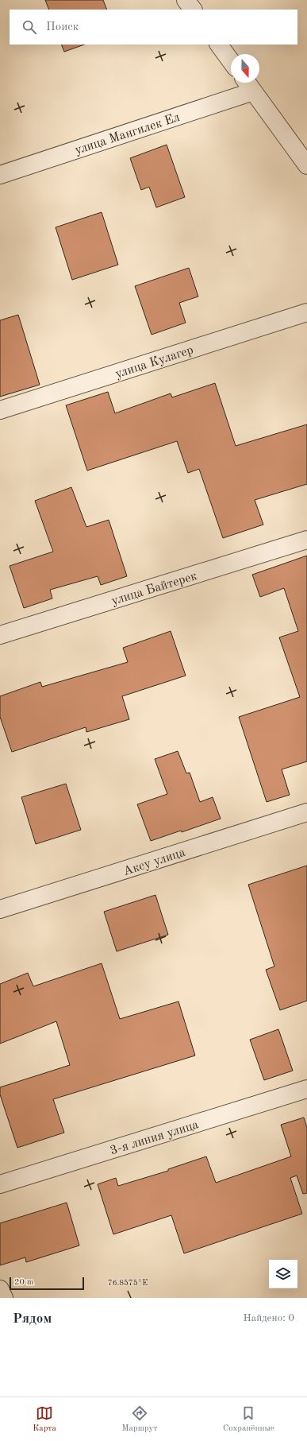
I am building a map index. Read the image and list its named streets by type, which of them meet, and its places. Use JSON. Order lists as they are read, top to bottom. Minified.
{"streets":{"street":["улица Мангилек Ел","улица Кулагер","улица Байтерек","Аксу улица","3-я линия улица"]},"scale_bar":"20 m","north":"bottom","page":{"search":"Поиск","scale":"20 m","heading":["Рядом","Найдено: 0"],"nav":["Карта","Маршрут","Сохранённые"]},"coordinates":["76.8575°E"]}
